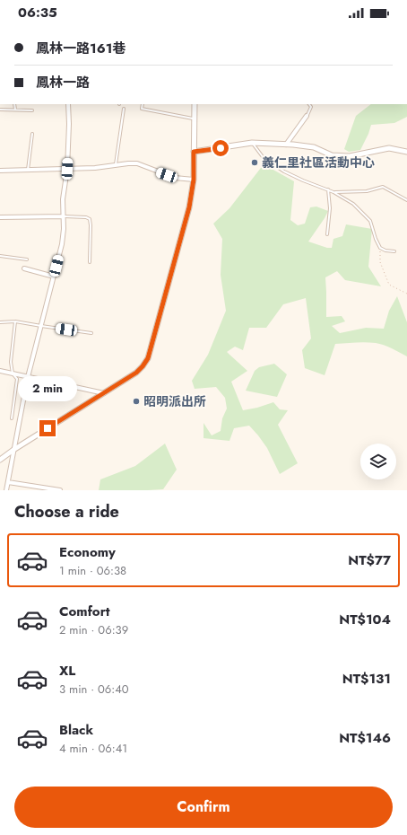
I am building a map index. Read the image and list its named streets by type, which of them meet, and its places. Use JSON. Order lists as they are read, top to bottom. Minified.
{"places":["義仁里社區活動中心","昭明派出所"],"page":{"status":"06:35","banner":["鳳林一路161巷","鳳林一路"],"bubble":"2 min","heading":"Choose a ride","list":[{"name":"Economy","note":"1 min · 06:38","value":"NT$77"},{"name":"Comfort","note":"2 min · 06:39","value":"NT$104"},{"name":"XL","note":"3 min · 06:40","value":"NT$131"},{"name":"Black","note":"4 min · 06:41","value":"NT$146"}],"buttons":"Confirm"}}
